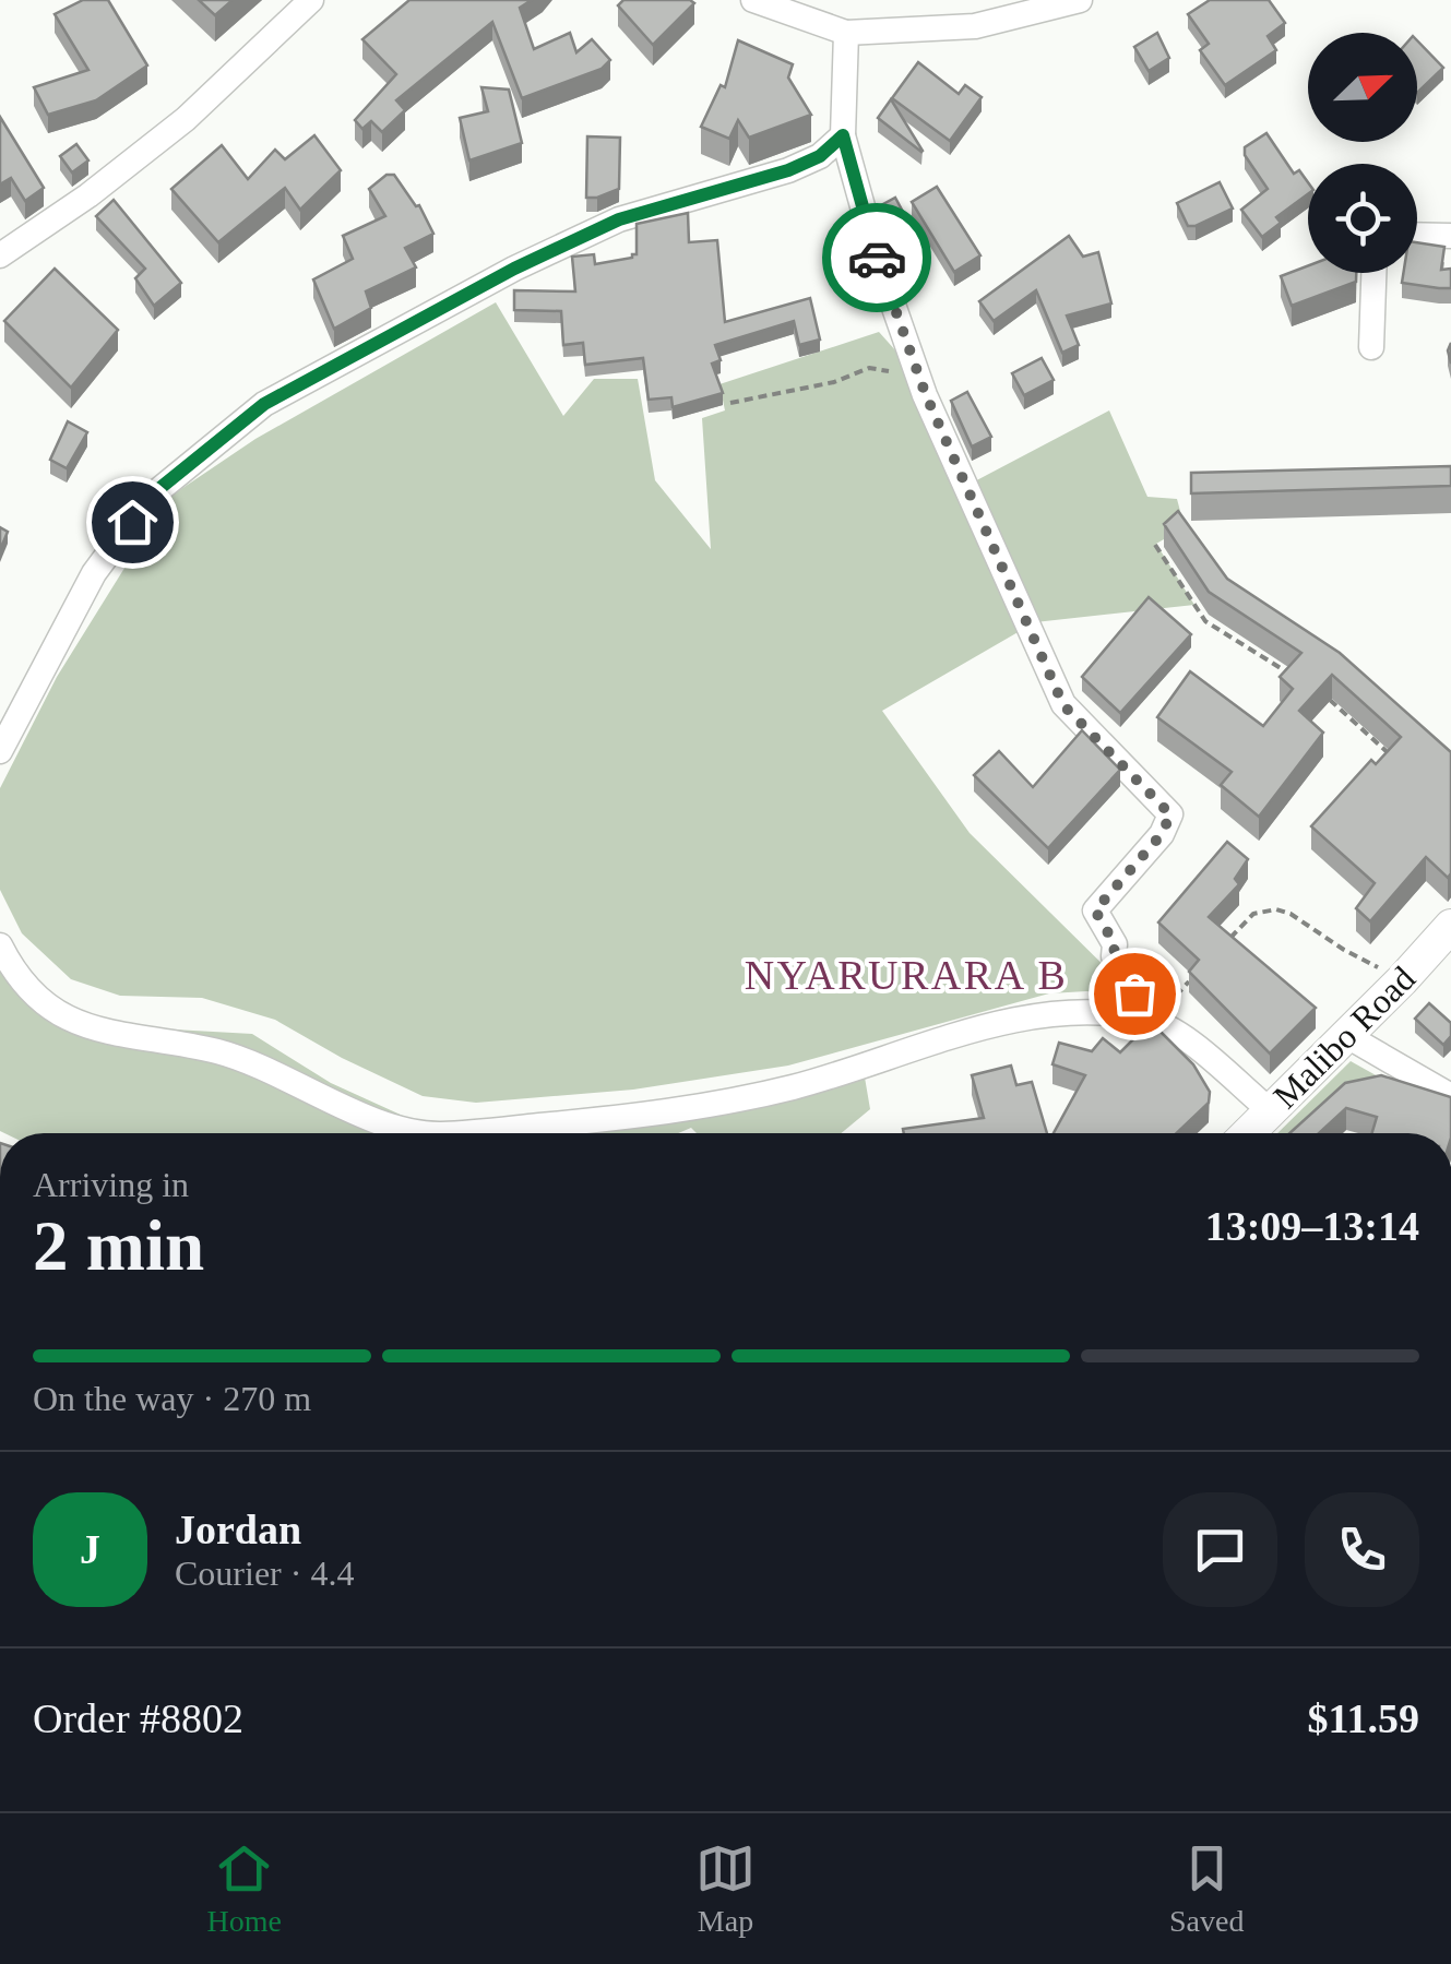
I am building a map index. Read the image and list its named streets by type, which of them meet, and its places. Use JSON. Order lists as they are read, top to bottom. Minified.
{"streets":{"street":["Malibo Road"]},"districts":["NYARURARA B"],"north":"top right","page":{"heading":["2 min","Arriving in","13:09–13:14"],"panel":["Jordan","Courier · 4.4","Order #8802","$11.59"],"bar":"On the way · 270 m","round":"J","tabs":["Home","Map","Saved"]}}
